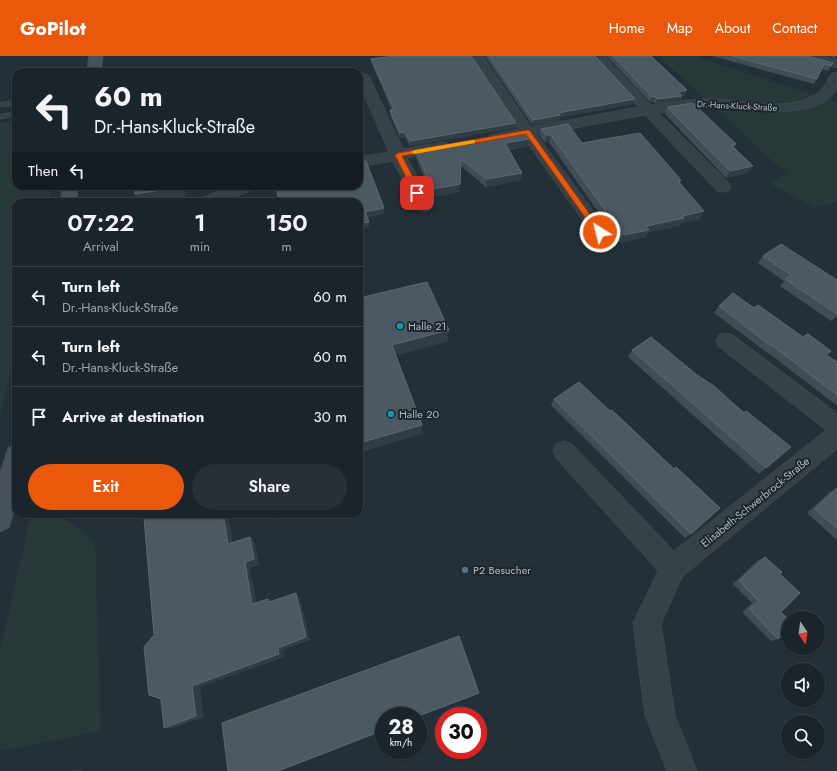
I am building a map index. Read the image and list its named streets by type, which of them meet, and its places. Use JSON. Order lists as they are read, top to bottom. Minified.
{"streets":{"street":["Dr.-Hans-Kluck-Straße","Elisabeth-Schwerbrock-Straße"]},"places":["Halle 21","Halle 20","P2 Besucher"],"north":"bottom","page":{"header":"GoPilot","nav":["Home","Map","About","Contact"],"turn":["60 m","Dr.-Hans-Kluck-Straße"],"then":"Then","eta":["07:22","Arrival","1","min","150","m"],"list":[{"name":"Turn left","note":"Dr.-Hans-Kluck-Straße","value":"60 m"},{"name":"Turn left","note":"Dr.-Hans-Kluck-Straße","value":"60 m"},{"name":"Arrive at destination","value":"30 m"}],"buttons":["Exit","Share"],"speed":"28 km/h","limit":"30"}}
